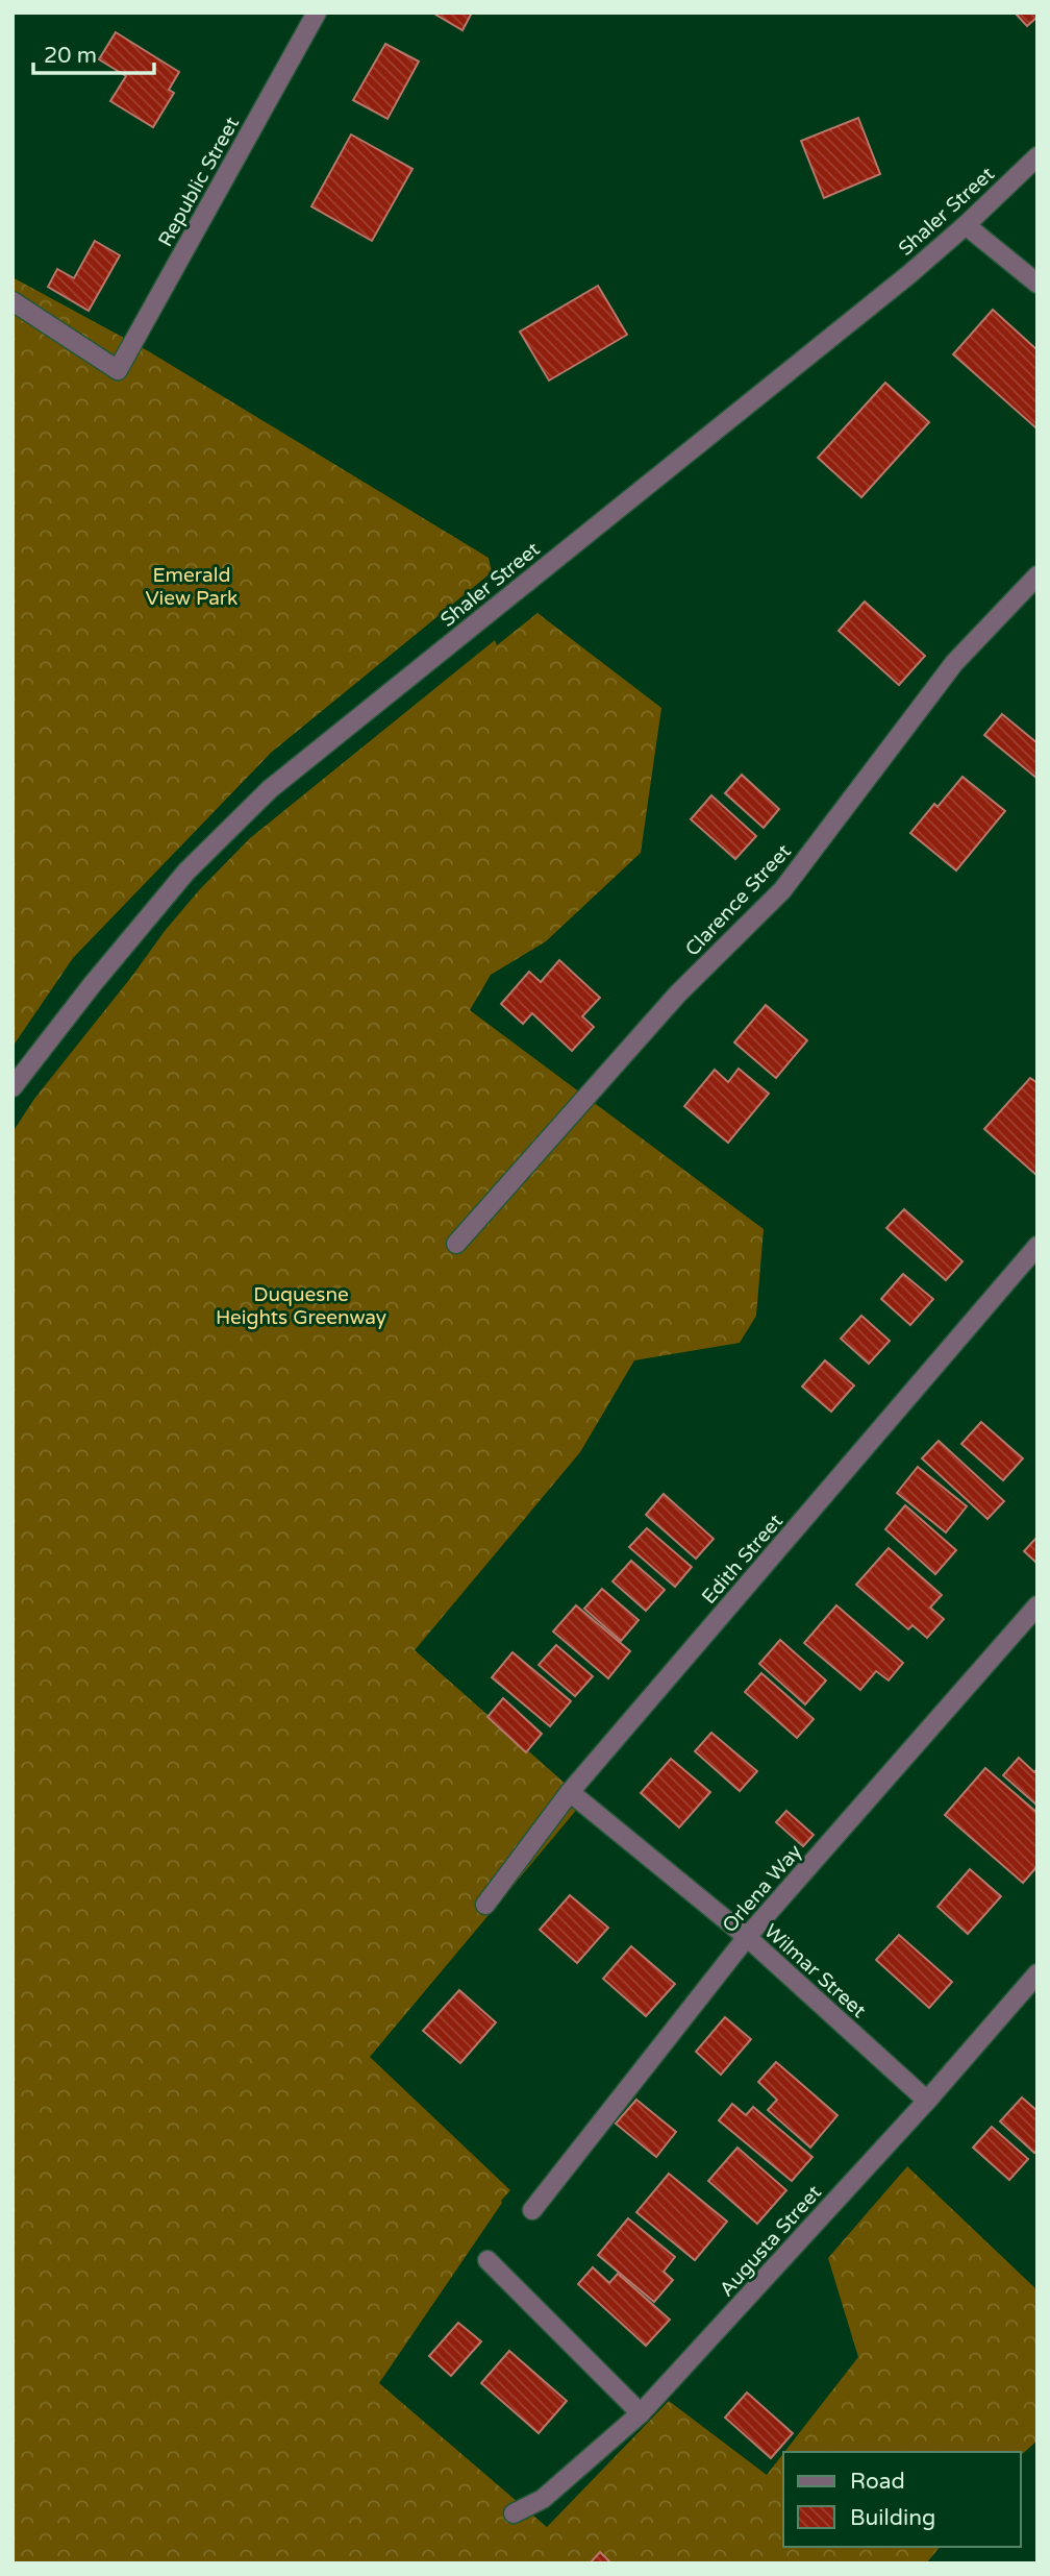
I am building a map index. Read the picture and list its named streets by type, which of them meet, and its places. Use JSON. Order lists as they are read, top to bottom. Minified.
{"streets":{"street":["Republic Street","Shaler Street","Clarence Street","Edith Street","Orlena Way","Wilmar Street","Augusta Street"]},"crossings":[["Edith Street","Wilmar Street"],["Orlena Way","Wilmar Street"],["Wilmar Street","Augusta Street"]],"parks":["Emerald View Park","Duquesne Heights Greenway"],"legend":["Road","Building"],"scale_bar":"20 m"}
